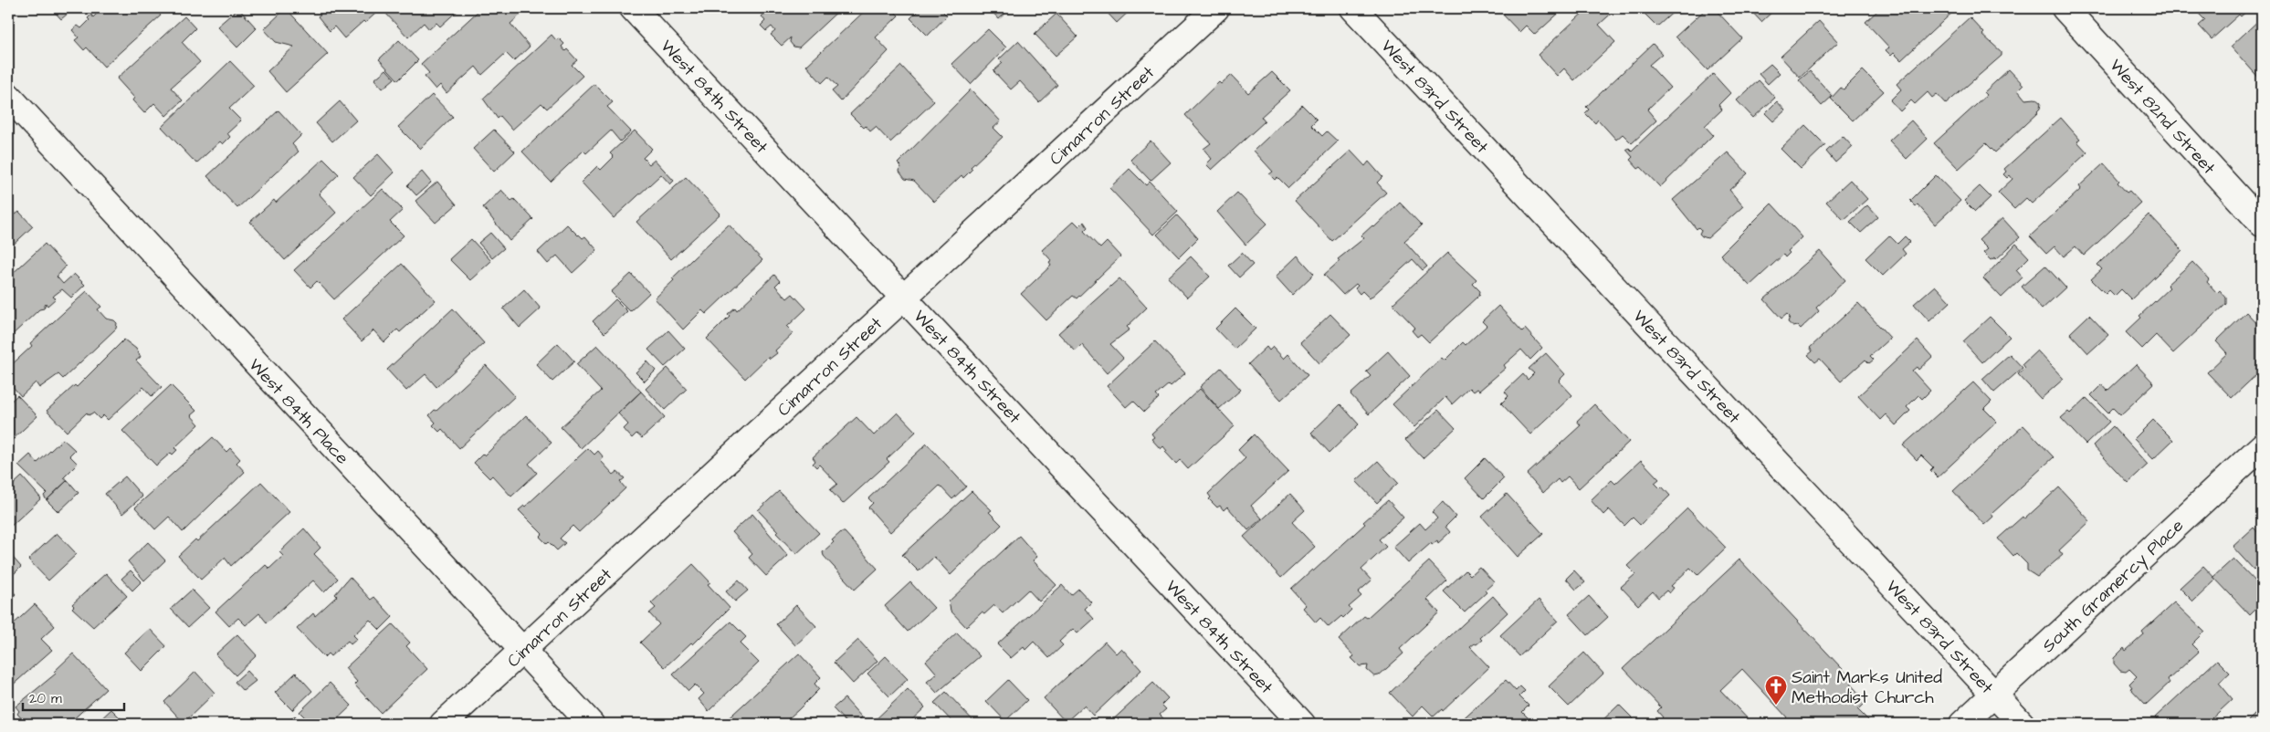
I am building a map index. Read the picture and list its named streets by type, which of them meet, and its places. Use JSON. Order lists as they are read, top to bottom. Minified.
{"streets":{"street":["West 84th Street","West 83rd Street","Cimarron Street","West 82nd Street","West 84th Place","South Gramercy Place"]},"crossings":[["West 84th Street","Cimarron Street"],["West 83rd Street","South Gramercy Place"],["Cimarron Street","West 84th Place"]],"places":{"church":["Saint Marks United Methodist Church"]},"scale_bar":"20 m"}
